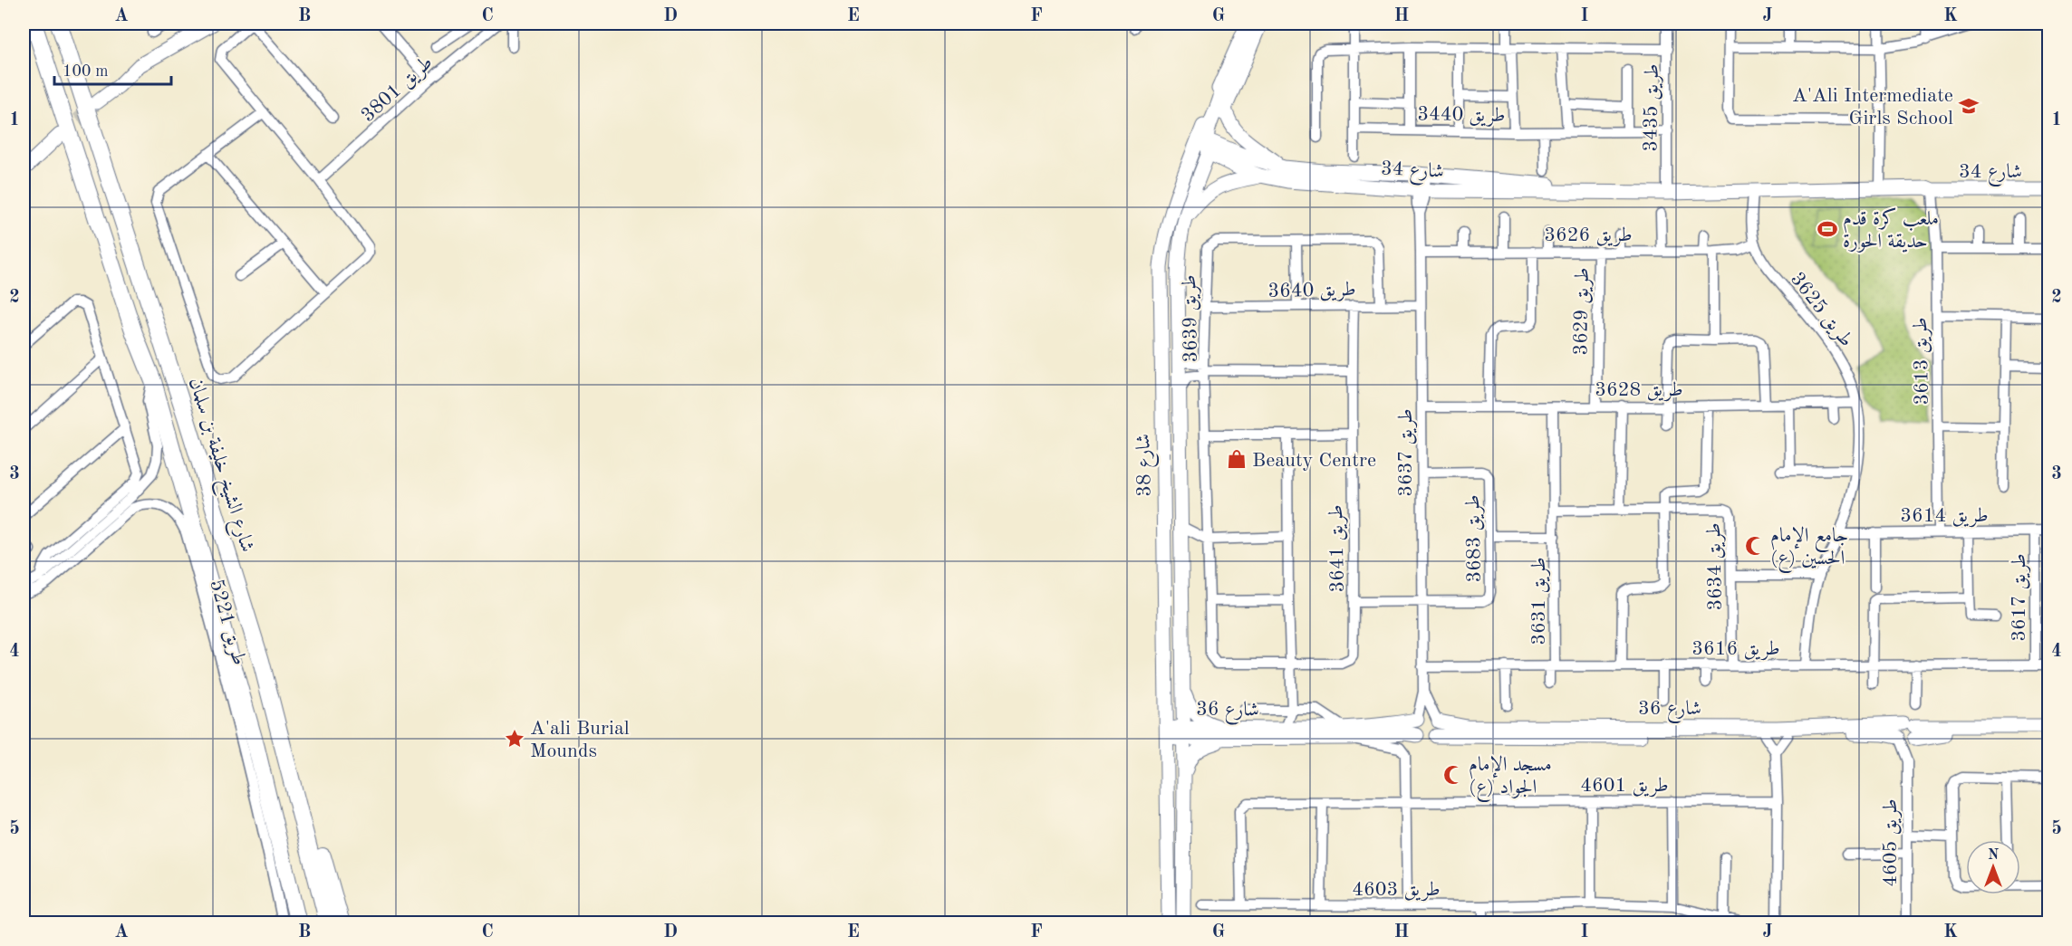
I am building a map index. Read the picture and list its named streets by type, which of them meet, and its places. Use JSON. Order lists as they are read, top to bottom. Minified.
{"streets":{"highway":["شارع الشيخ خليفة بن سلمان"],"street":["طريق 3801","طريق 3435","طريق 3440","شارع 34","طريق 3626","طريق 3640","طريق 3625","طريق 3629","طريق 3639","طريق 3613","طريق 3628","طريق 3637","شارع 38","طريق 3614","طريق 3683","طريق 3641","طريق 3634","طريق 3617","طريق 3631","طريق 5221","طريق 3616","شارع 36","طريق 4601","طريق 4605","طريق 4603"]},"crossings":[["طريق 3435","طريق 3440"],["طريق 3435","شارع 34"],["شارع 34","طريق 3625"],["شارع 34","طريق 3613"],["شارع 34","طريق 3637"],["شارع 34","شارع 38"],["طريق 3626","طريق 3625"],["طريق 3626","طريق 3629"],["طريق 3626","طريق 3637"],["طريق 3640","طريق 3639"],["طريق 3640","طريق 3637"],["طريق 3640","طريق 3641"],["طريق 3625","طريق 3628"],["طريق 3625","طريق 3614"],["طريق 3625","طريق 3616"],["طريق 3629","طريق 3628"],["طريق 3639","طريق 3641"],["طريق 3613","طريق 3614"],["طريق 3628","طريق 3637"],["طريق 3628","طريق 3631"],["طريق 3637","طريق 3683"],["طريق 3637","طريق 3616"],["طريق 3637","شارع 36"],["شارع 38","شارع 36"],["طريق 3614","طريق 3617"],["طريق 3683","طريق 3641"],["طريق 3683","طريق 3631"],["طريق 3634","طريق 3631"],["طريق 3634","طريق 3616"],["طريق 3617","طريق 3616"],["طريق 3631","طريق 3616"],["شارع 36","طريق 4605"],["طريق 4601","طريق 4603"]],"places":{"school or university":["A'Ali Intermediate Girls School"],"sports":["ملعب كرة قدم حديقة الحورة"],"shop":["Beauty Centre"],"mosque":["جامع الإمام الحسين (ع)","مسجد الإمام الجواد (ع)"],"place":["A'ali Burial Mounds"]},"scale_bar":"100 m","north":"top","grid":{"columns":["A","B","C","D","E","F","G","H","I","J","K"],"rows":["1","2","3","4","5"]}}
